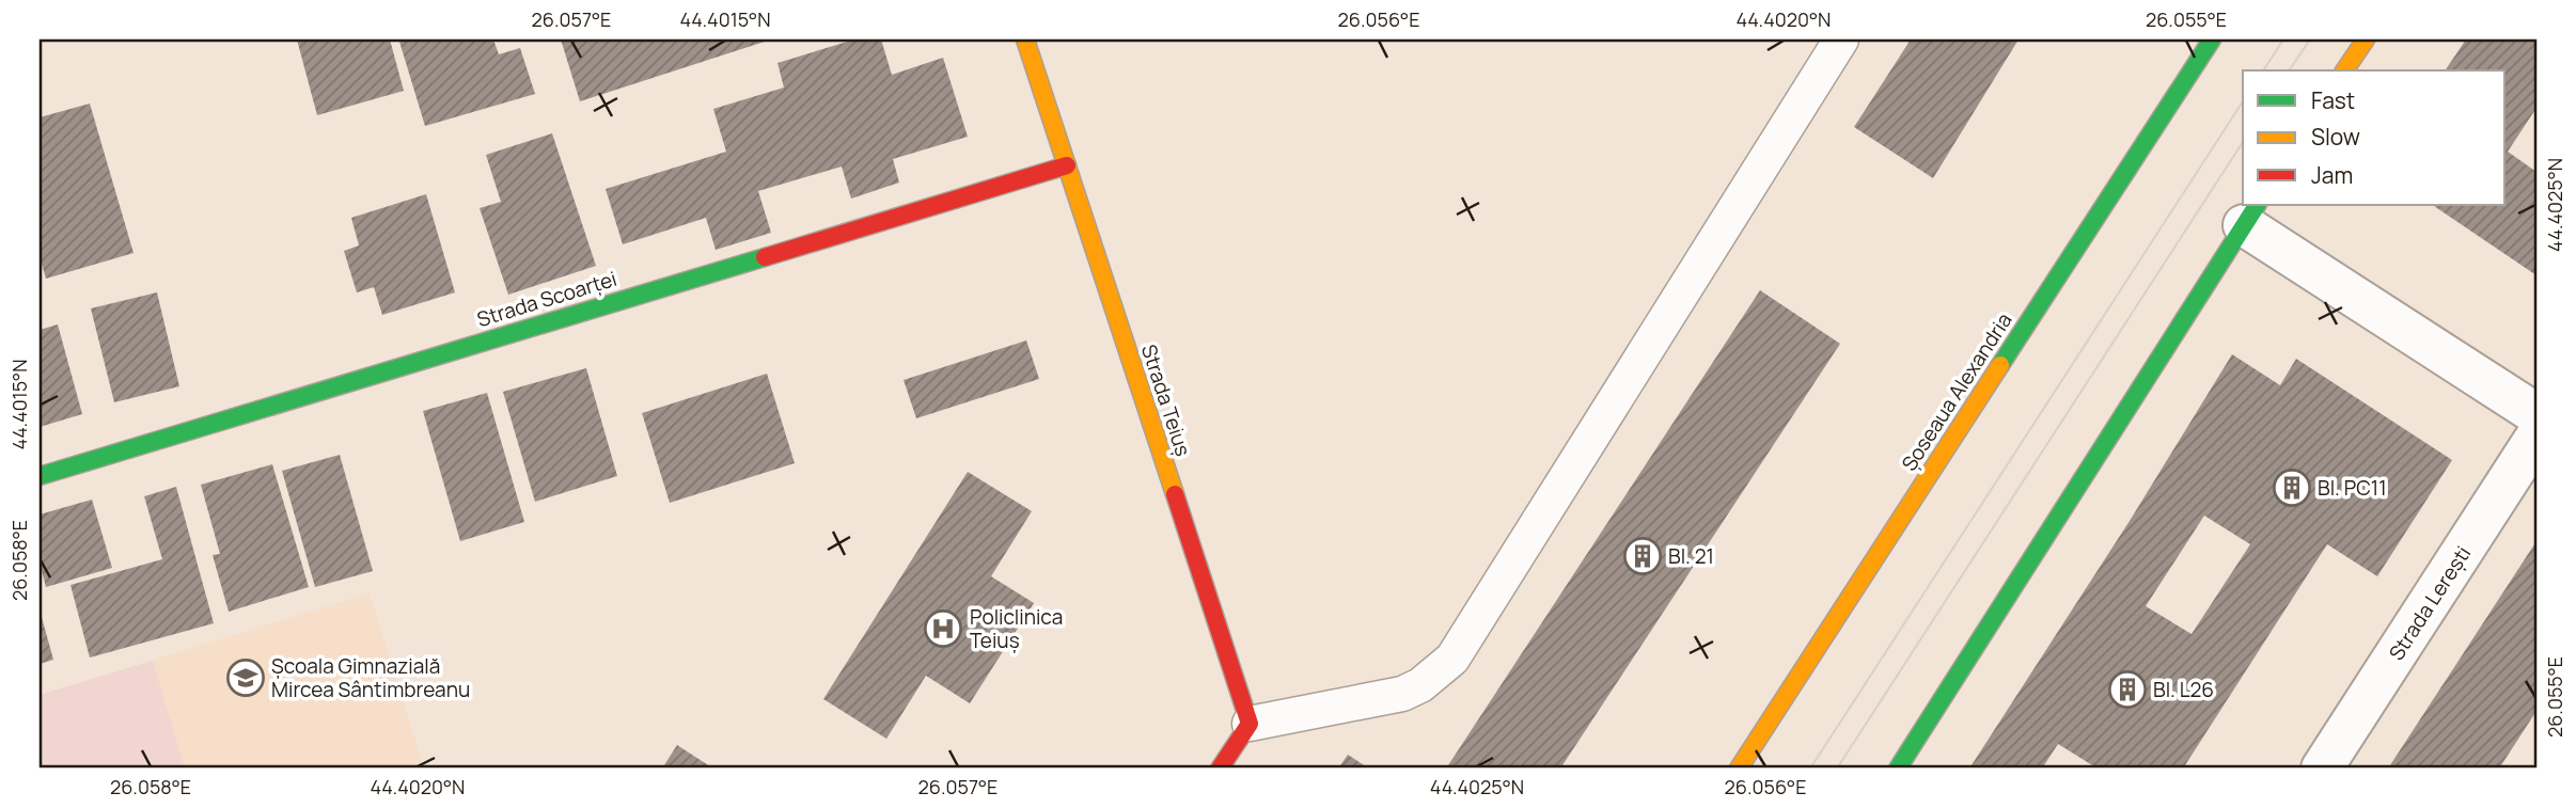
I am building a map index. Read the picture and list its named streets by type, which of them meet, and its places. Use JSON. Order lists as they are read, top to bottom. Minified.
{"streets":{"street":["Strada Scoarței","Șoseaua Alexandria","Strada Teiuș","Strada Lerești"]},"crossings":[["Strada Scoarței","Strada Teiuș"]],"places":{"building":["Bl. PC11","Bl. 21","Bl. L26"],"hospital":["Policlinica Teiuș"],"school or university":["Școala Gimnazială Mircea Sântimbreanu"]},"legend":["Fast","Slow","Jam"],"coordinates":["26.057°E","44.4015°N","26.056°E","44.4020°N","26.055°E","44.4025°N","26.058°E"]}
